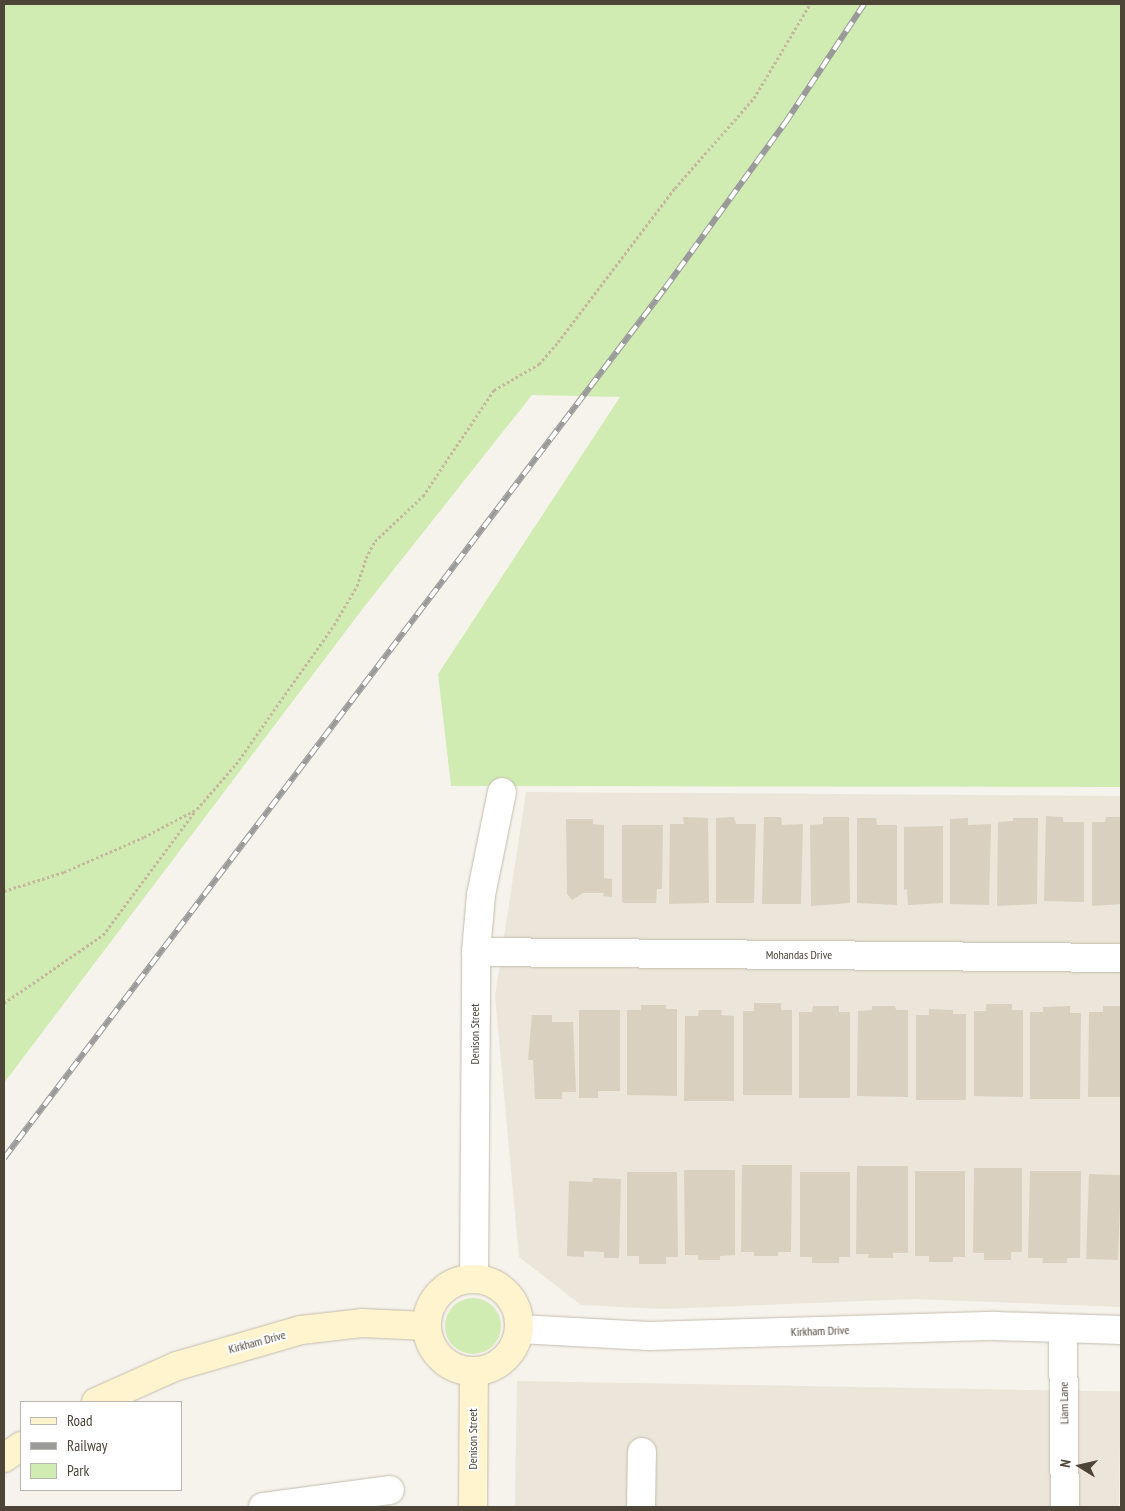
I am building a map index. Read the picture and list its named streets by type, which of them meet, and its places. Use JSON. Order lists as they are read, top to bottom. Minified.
{"streets":{"street":["Mohandas Drive","Denison Street","Kirkham Drive","Liam Lane"]},"crossings":[["Mohandas Drive","Denison Street"],["Denison Street","Kirkham Drive"],["Kirkham Drive","Liam Lane"]],"legend":["Road","Railway","Park"],"north":"left"}
